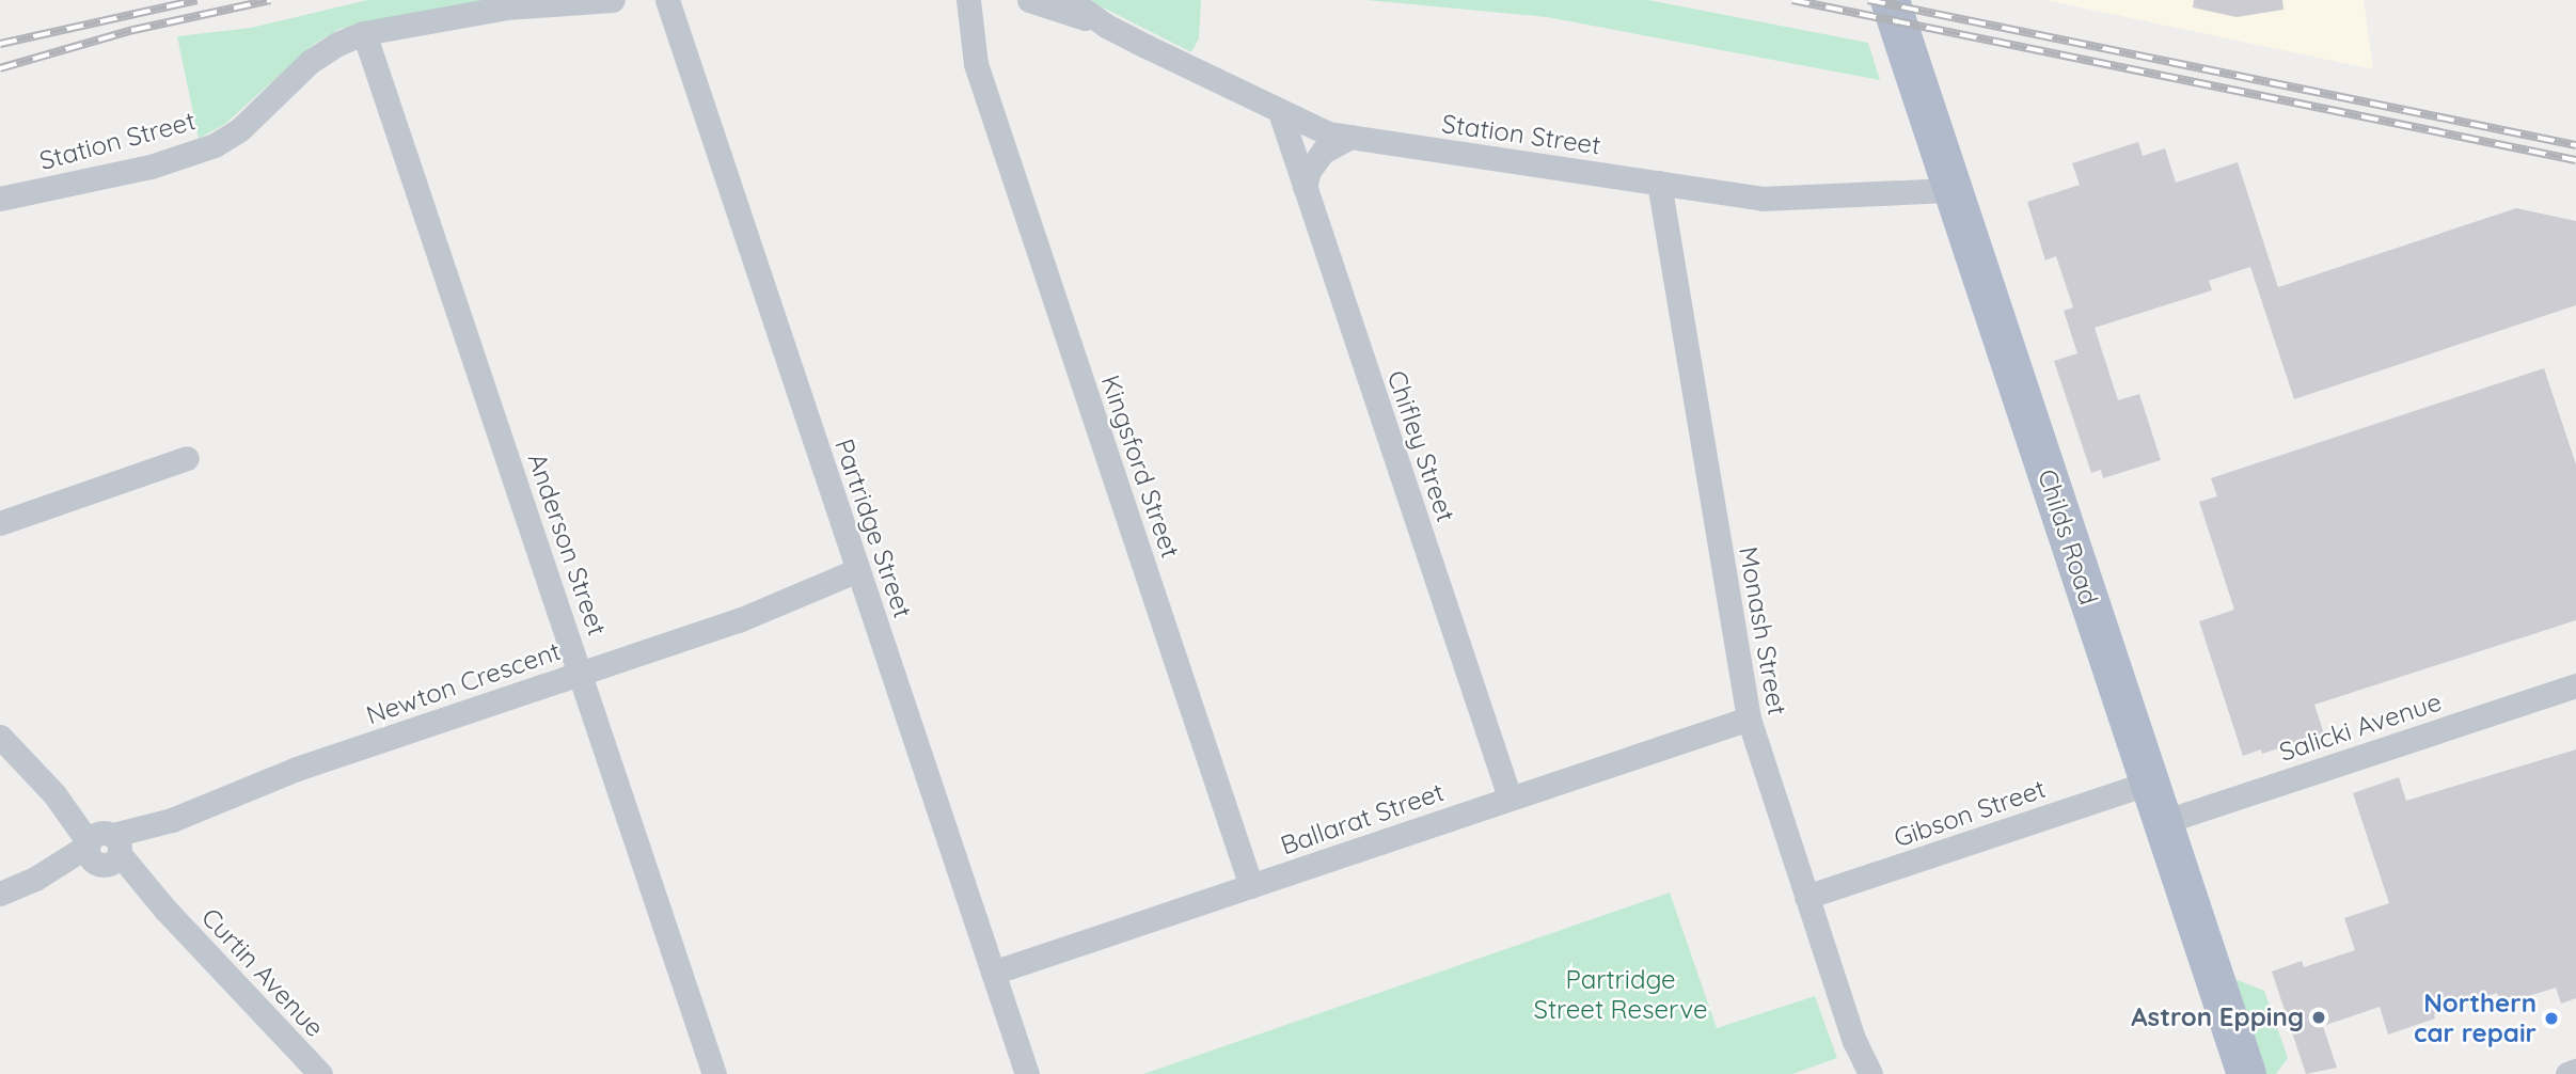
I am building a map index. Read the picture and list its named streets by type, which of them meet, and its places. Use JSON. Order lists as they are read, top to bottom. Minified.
{"streets":{"main road":["Childs Road"],"street":["Station Street","Chifley Street","Kingsford Street","Partridge Street","Anderson Street","Monash Street","Newton Crescent","Salicki Avenue","Gibson Street","Ballarat Street","Curtin Avenue"]},"crossings":[["Station Street","Chifley Street"],["Station Street","Childs Road"],["Station Street","Anderson Street"],["Station Street","Monash Street"],["Chifley Street","Ballarat Street"],["Kingsford Street","Ballarat Street"],["Partridge Street","Newton Crescent"],["Partridge Street","Ballarat Street"],["Childs Road","Salicki Avenue"],["Childs Road","Gibson Street"],["Anderson Street","Newton Crescent"],["Monash Street","Gibson Street"],["Monash Street","Ballarat Street"],["Newton Crescent","Curtin Avenue"]],"parks":["Partridge Street Reserve"],"places":["Astron Epping","Northern car repair"]}
